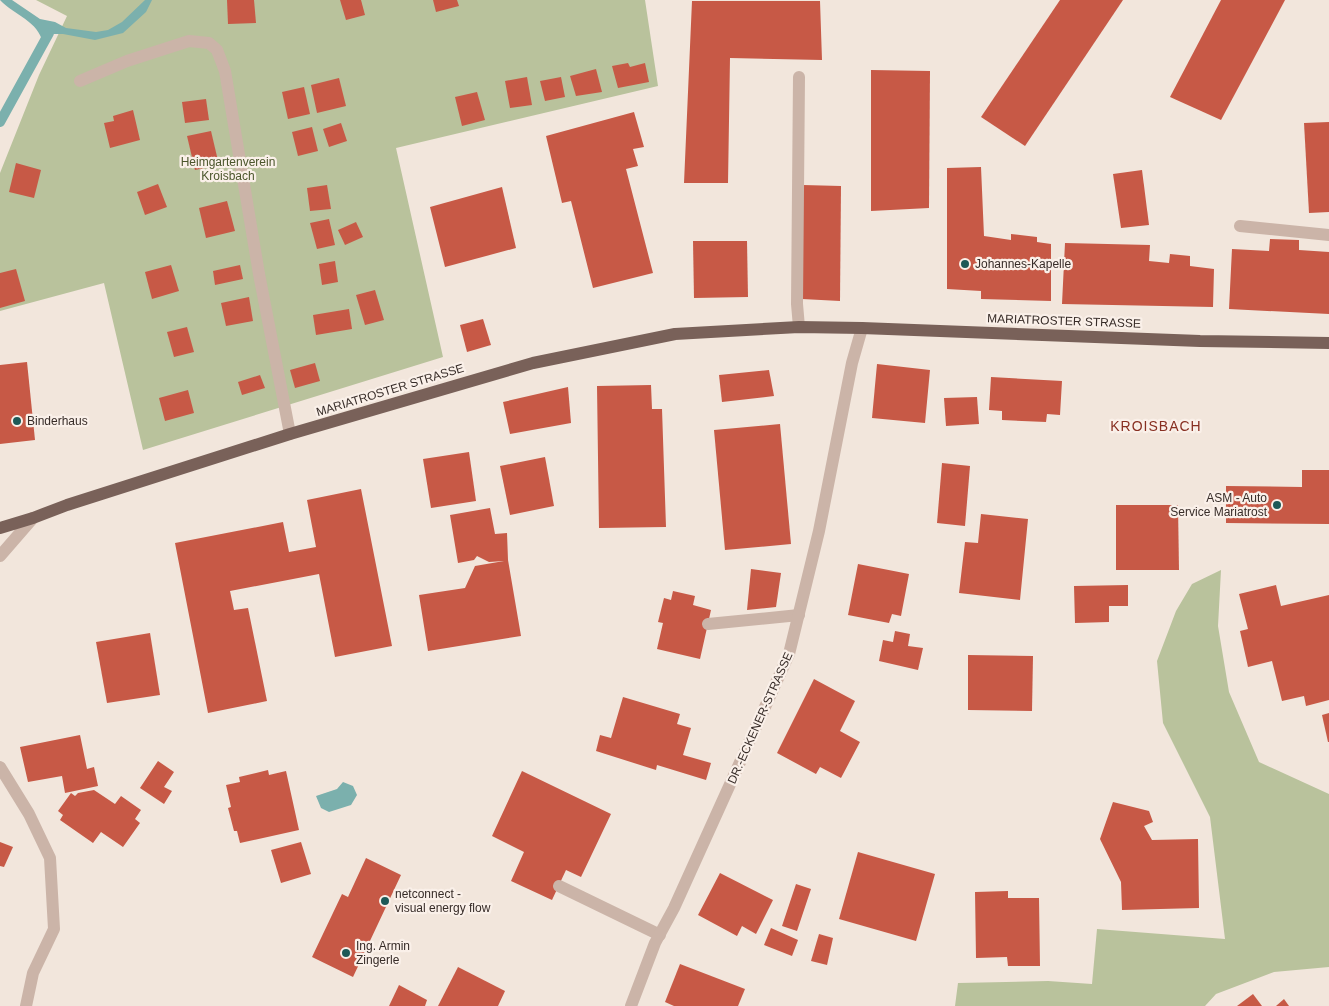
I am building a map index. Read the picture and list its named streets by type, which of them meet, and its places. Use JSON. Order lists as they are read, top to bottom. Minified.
{"streets":{"main road":["MARIATROSTER STRASSE"],"street":["DR.-ECKENER-STRASSE"]},"crossings":[["MARIATROSTER STRASSE","DR.-ECKENER-STRASSE"]],"districts":["KROISBACH"],"parks":["Heimgartenverein Kroisbach"],"places":["Johannes-Kapelle","Binderhaus","ASM - Auto Service Mariatrost","netconnect - visual energy flow","Ing. Armin Zingerle"]}
